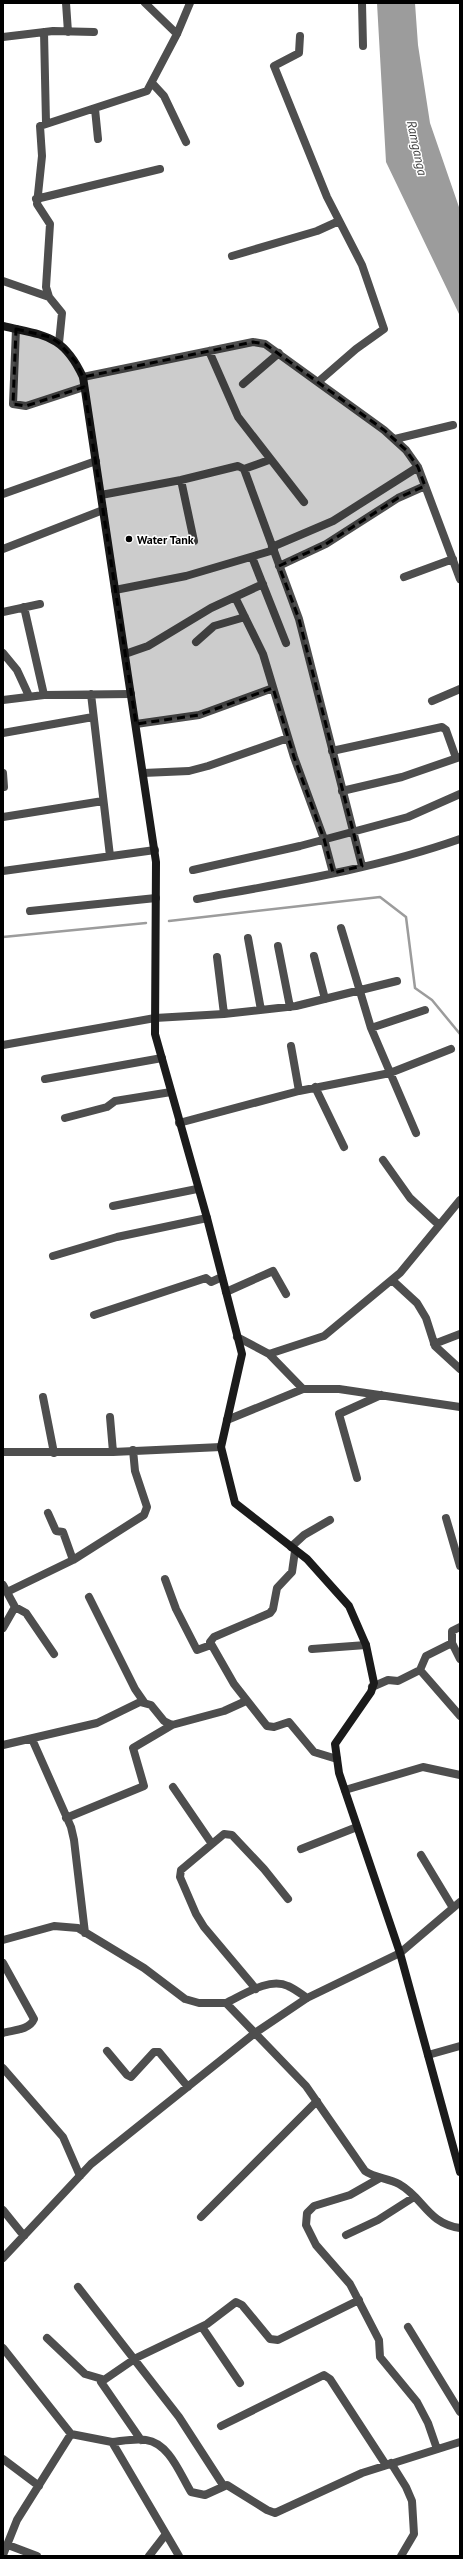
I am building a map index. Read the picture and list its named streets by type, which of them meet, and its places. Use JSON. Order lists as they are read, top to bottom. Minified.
{"water":["Ramganga"],"places":["Water Tank"]}
